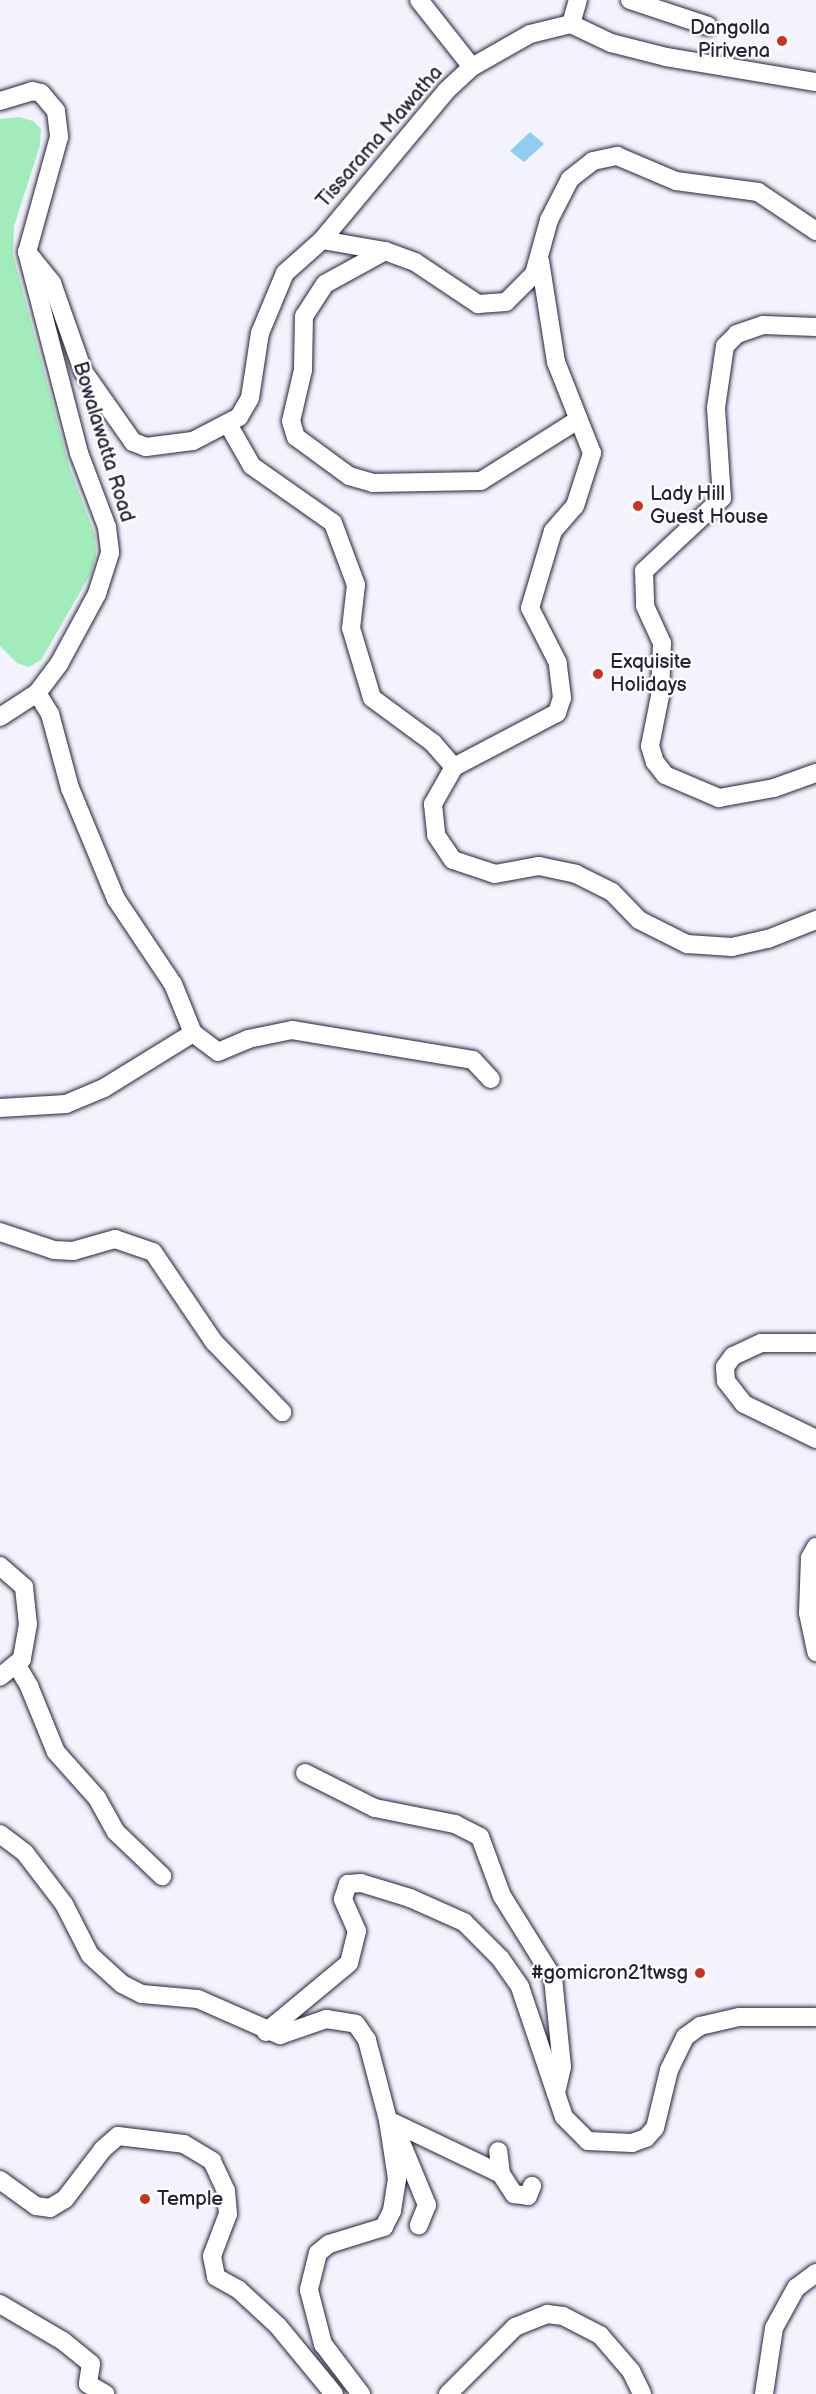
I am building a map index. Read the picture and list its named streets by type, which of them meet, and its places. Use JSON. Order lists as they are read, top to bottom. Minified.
{"streets":{"street":["Tissarama Mawatha","Bowalawatta Road"]},"places":["Dangolla Pirivena","Lady Hill Guest House","Exquisite Holidays","#gomicron21twsg","Temple"]}
